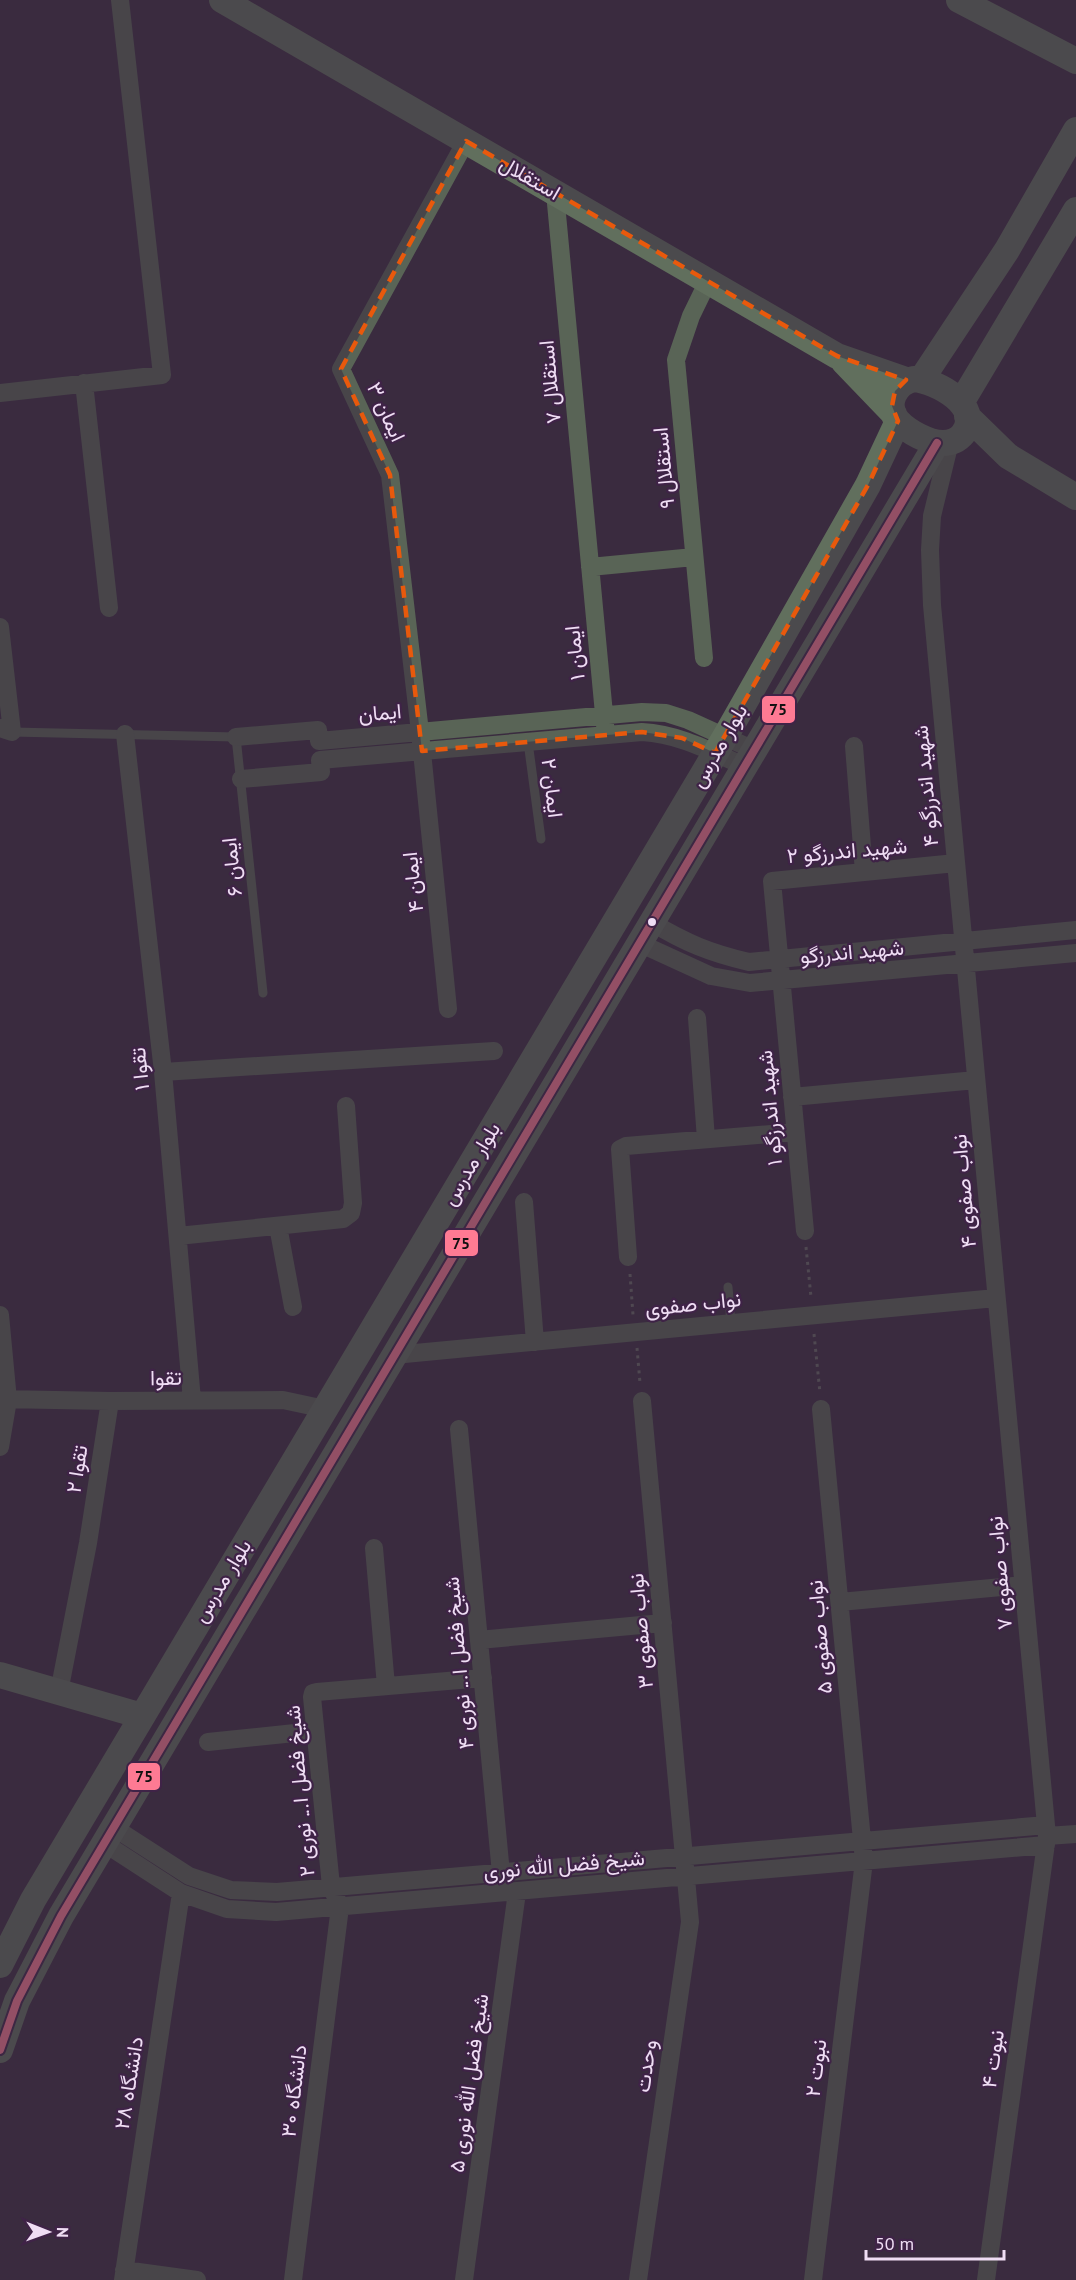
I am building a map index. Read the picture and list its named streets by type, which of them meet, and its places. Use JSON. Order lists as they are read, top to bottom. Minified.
{"streets":{"main road":["استقلال","بلوار مدرس"],"street":["استقلال ۷","ایمان ۳","استقلال ۹","ایمان ۱","ایمان","شهید اندرزگو ۴","شهید اندرزگو ۲","ایمان ۴","شهید اندرزگو","تقوا ۱","شهید اندرزگو ۱","نواب صفوی ۴","نواب صفوی","تقوا","تقوا ۲","نواب صفوی ۷","نواب صفوی ۳","نواب صفوی ۵","شیخ فضل ا... نوری ۴","شیخ فضل ا... نوری ۲","شیخ فضل الله نوری","نبوت ۴","وحدت","نبوت ۲","دانشگاه ۲۸","شیخ فضل‌ الله نوری ۵","دانشگاه ۳۰"],"lane":["ایمان ۲","ایمان ۶"]},"crossings":[["استقلال","استقلال ۷"],["استقلال","ایمان ۳"],["استقلال","استقلال ۹"],["استقلال","بلوار مدرس"],["استقلال","شهید اندرزگو ۴"],["استقلال ۷","ایمان ۱"],["ایمان ۳","ایمان"],["ایمان ۳","ایمان ۴"],["ایمان ۱","ایمان"],["ایمان","بلوار مدرس"],["ایمان","ایمان ۲"],["ایمان","ایمان ۴"],["بلوار مدرس","شهید اندرزگو ۴"],["بلوار مدرس","شهید اندرزگو"],["بلوار مدرس","نواب صفوی"],["بلوار مدرس","تقوا"],["بلوار مدرس","شیخ فضل الله نوری"],["شهید اندرزگو ۴","شهید اندرزگو ۲"],["شهید اندرزگو ۴","شهید اندرزگو"],["شهید اندرزگو ۴","نواب صفوی ۴"],["شهید اندرزگو ۲","شهید اندرزگو"],["شهید اندرزگو ۲","شهید اندرزگو ۱"],["شهید اندرزگو","شهید اندرزگو ۱"],["شهید اندرزگو","نواب صفوی ۴"],["تقوا ۱","تقوا"],["نواب صفوی ۴","نواب صفوی"],["نواب صفوی ۴","نواب صفوی ۷"],["نواب صفوی","نواب صفوی ۷"],["تقوا","تقوا ۲"],["نواب صفوی ۷","شیخ فضل الله نوری"],["نواب صفوی ۷","نبوت ۴"],["نواب صفوی ۳","شیخ فضل الله نوری"],["نواب صفوی ۳","وحدت"],["نواب صفوی ۵","شیخ فضل الله نوری"],["نواب صفوی ۵","نبوت ۲"],["شیخ فضل ا... نوری ۴","شیخ فضل ا... نوری ۲"],["شیخ فضل ا... نوری ۴","شیخ فضل الله نوری"],["شیخ فضل ا... نوری ۴","شیخ فضل‌ الله نوری ۵"],["شیخ فضل ا... نوری ۲","شیخ فضل الله نوری"],["شیخ فضل ا... نوری ۲","دانشگاه ۳۰"],["شیخ فضل الله نوری","نبوت ۴"],["شیخ فضل الله نوری","وحدت"],["شیخ فضل الله نوری","نبوت ۲"],["شیخ فضل الله نوری","دانشگاه ۲۸"],["شیخ فضل الله نوری","شیخ فضل‌ الله نوری ۵"],["شیخ فضل الله نوری","دانشگاه ۳۰"]],"lines":["transit line 75"],"scale_bar":"50 m","north":"right"}
